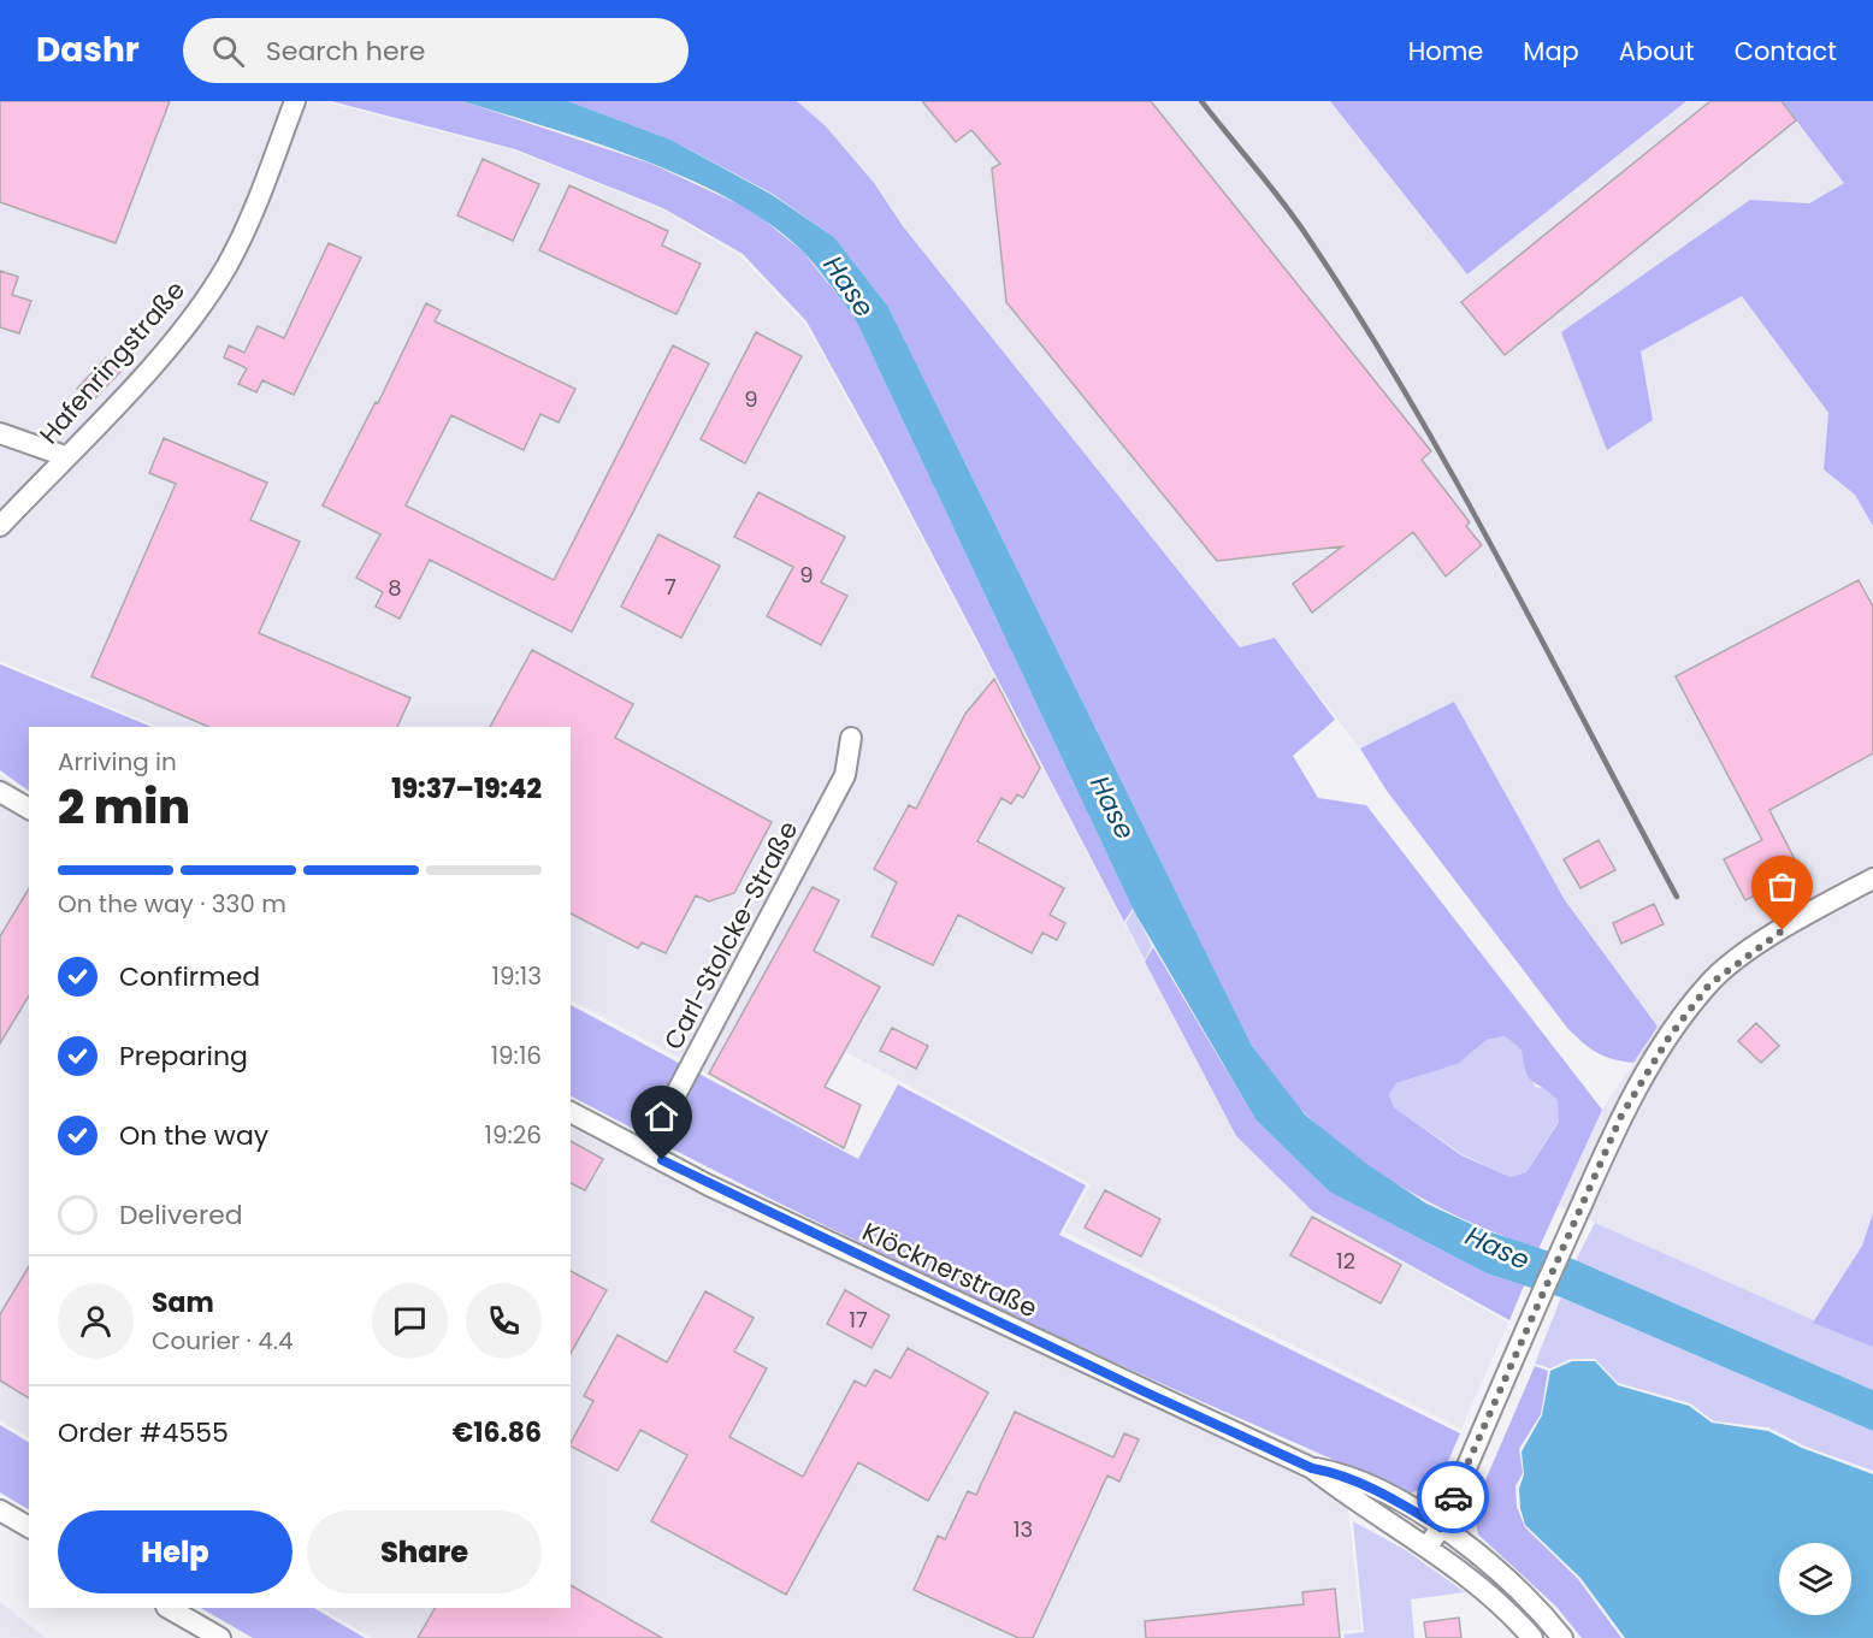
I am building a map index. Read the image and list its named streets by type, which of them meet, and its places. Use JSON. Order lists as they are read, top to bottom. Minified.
{"streets":{"street":["Hafenringstraße","Carl-Stolcke-Straße","Klöcknerstraße"]},"crossings":[["Carl-Stolcke-Straße","Klöcknerstraße"]],"water":["Hase"],"house_numbers":["9","9","7","8","12","17","13"],"page":{"header":"Dashr","search":"Search here","nav":["Home","Map","About","Contact"],"heading":["2 min","Arriving in","19:37–19:42"],"panel":["Sam","Courier · 4.4","Order #4555","€16.86"],"bar":"On the way · 330 m","list":[["Confirmed","19:13"],["Preparing","19:16"],["On the way","19:26"],"Delivered"],"buttons":["Help","Share"]}}
